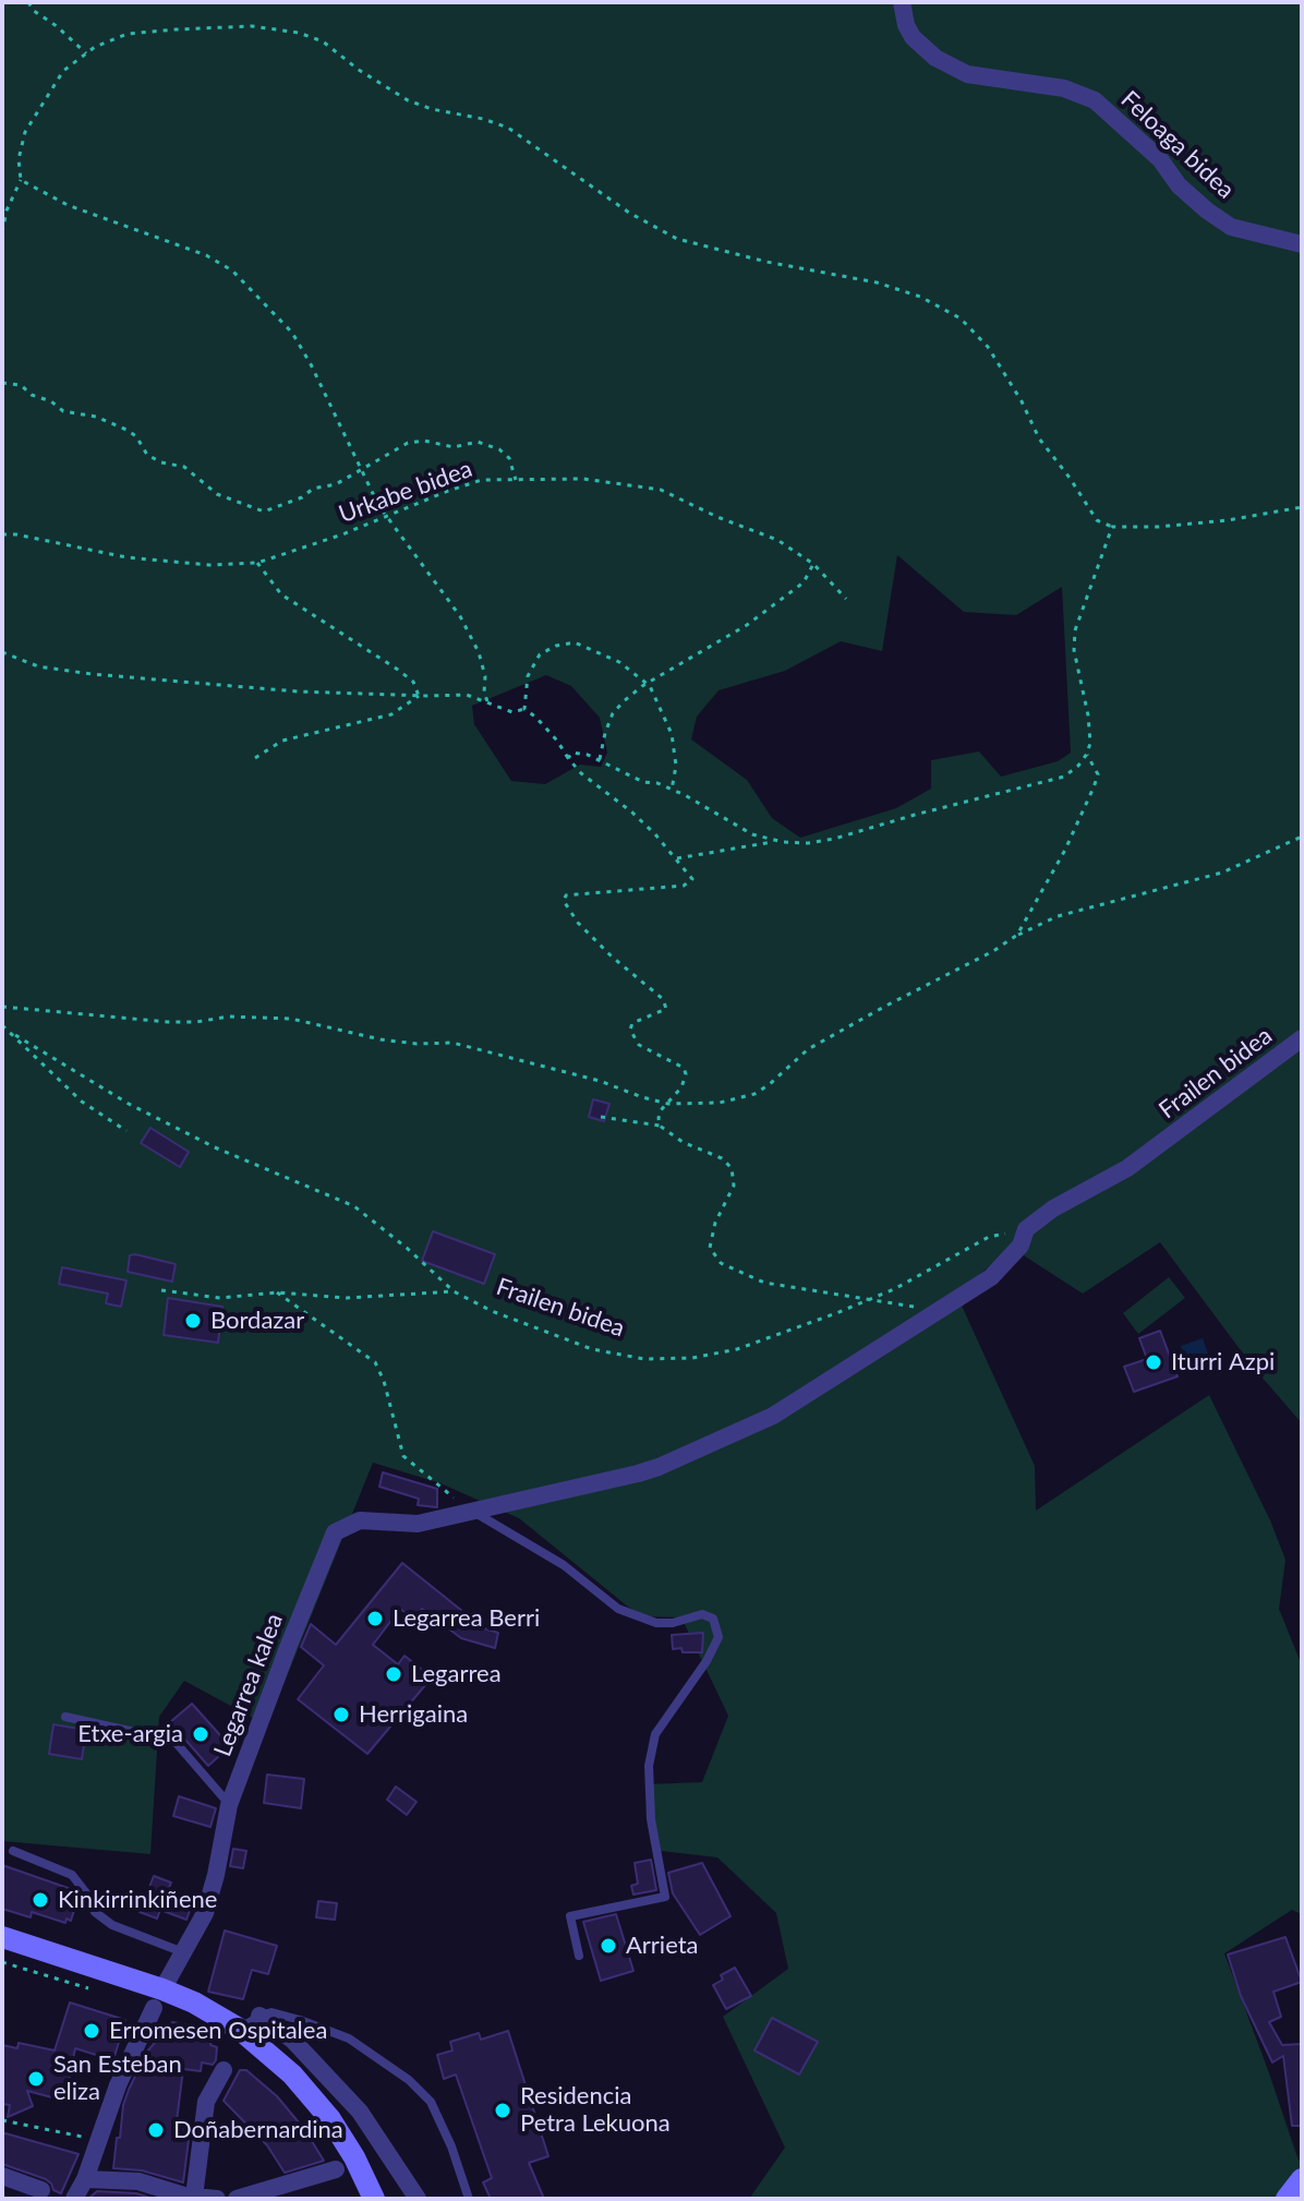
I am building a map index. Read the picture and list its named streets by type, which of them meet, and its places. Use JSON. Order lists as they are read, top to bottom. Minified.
{"streets":{"street":["Feloaga bidea","Frailen bidea","Legarrea kalea"],"path":["Urkabe bidea"]},"crossings":[["Frailen bidea","Legarrea kalea"]],"places":["Bordazar","Iturri Azpi","Legarrea Berri","Legarrea","Herrigaina","Etxe-argia","Kinkirrinkiñene","Arrieta","Erromesen Ospitalea","San Esteban eliza","Residencia Petra Lekuona","Doñabernardina"]}
